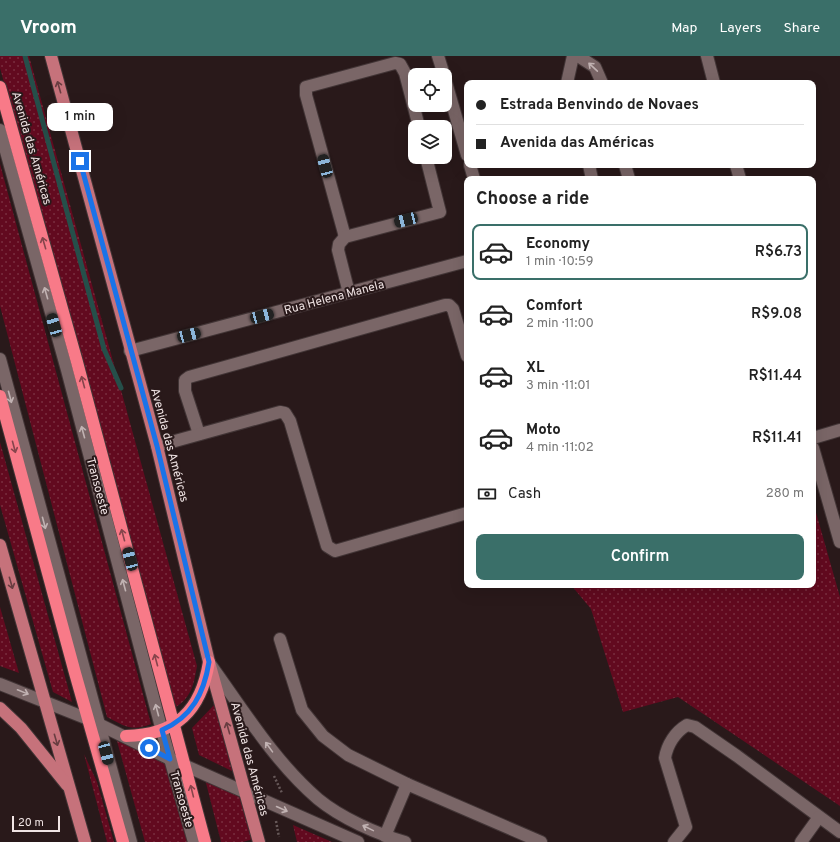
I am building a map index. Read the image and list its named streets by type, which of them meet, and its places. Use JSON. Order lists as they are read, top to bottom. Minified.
{"streets":{"highway":["Avenida das Américas"],"street":["Rua Helena Manela","Transoeste"]},"crossings":[["Avenida das Américas","Rua Helena Manela"]],"scale_bar":"20 m","page":{"header":"Vroom","nav":["Map","Layers","Share"],"banner":["Estrada Benvindo de Novaes","Avenida das Américas"],"bubble":"1 min","heading":"Choose a ride","list":[{"name":"Economy","note":"1 min · 10:59","value":"R$6.73"},{"name":"Comfort","note":"2 min · 11:00","value":"R$9.08"},{"name":"XL","note":"3 min · 11:01","value":"R$11.44"},{"name":"Moto","note":"4 min · 11:02","value":"R$11.41"}],"pay":["Cash","280 m"],"buttons":"Confirm","scale":"20 m"}}
